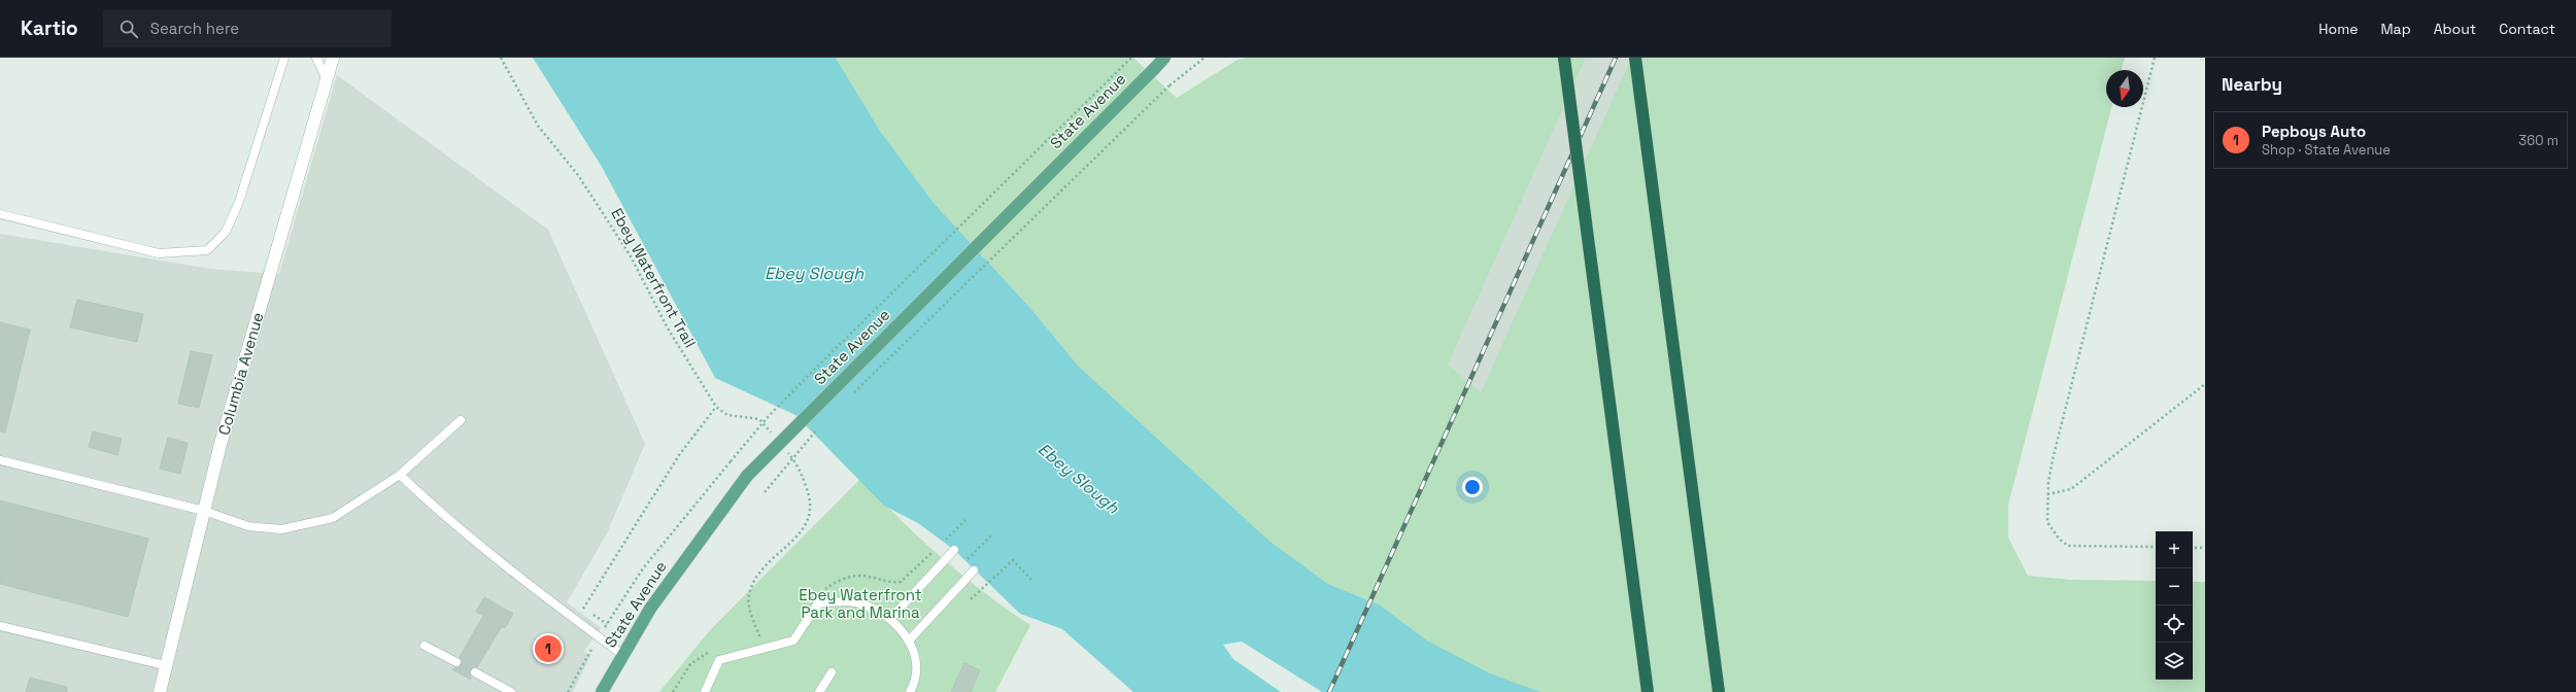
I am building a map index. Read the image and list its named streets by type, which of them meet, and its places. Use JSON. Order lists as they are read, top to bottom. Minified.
{"streets":{"main road":["State Avenue"],"street":["Columbia Avenue"],"path":["Ebey Waterfront Trail"]},"water":["Ebey Slough"],"parks":["Ebey Waterfront Park and Marina"],"north":"bottom","page":{"header":"Kartio","search":"Search here","nav":["Home","Map","About","Contact"],"heading":"Nearby","list":[{"mark":"1","name":"Pepboys Auto","note":"Shop · State Avenue","value":"360 m"}],"map_buttons":["+","−"],"pins":"1"}}
